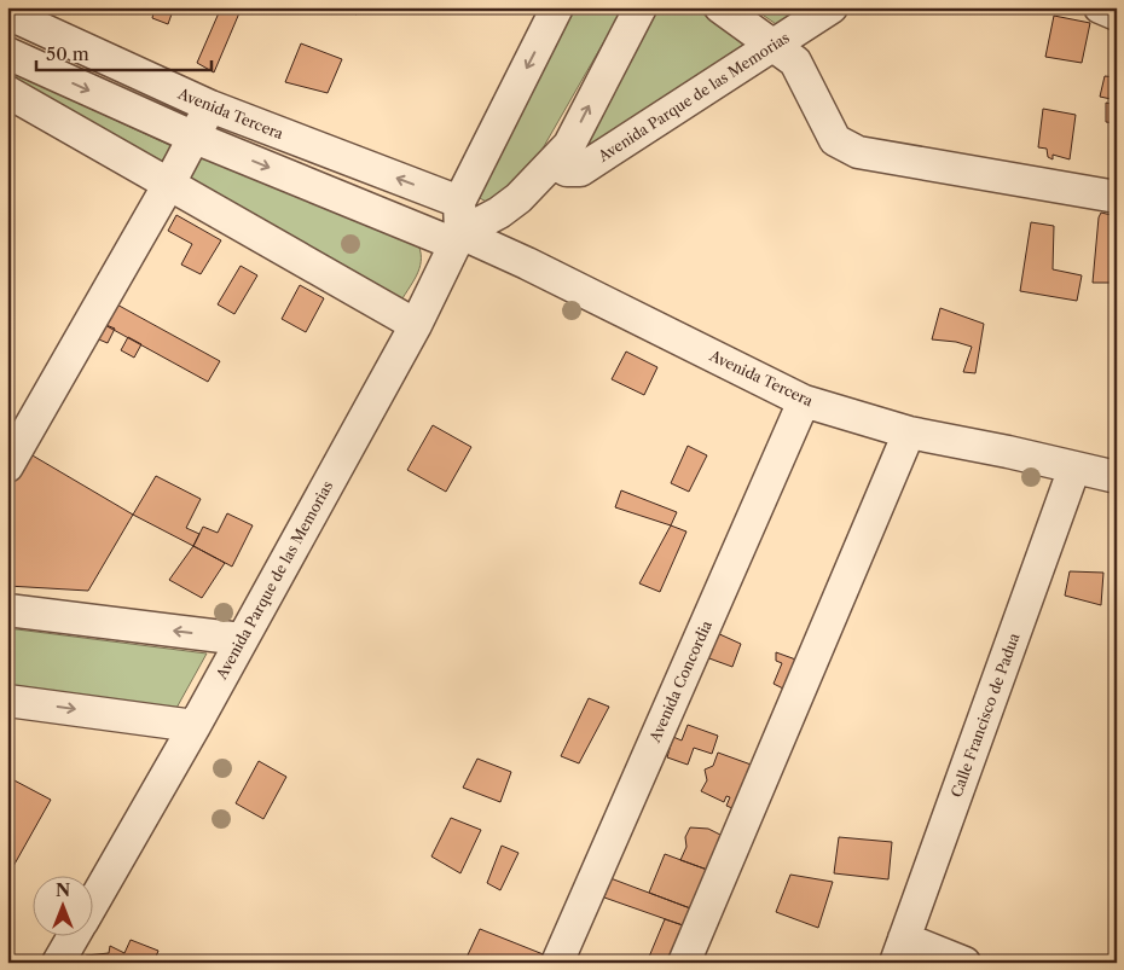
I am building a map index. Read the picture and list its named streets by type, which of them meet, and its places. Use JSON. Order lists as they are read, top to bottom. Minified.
{"streets":{"street":["Avenida Parque de las Memorias","Avenida Tercera","Avenida Concordia","Calle Francisco de Padua"]},"crossings":[["Avenida Parque de las Memorias","Avenida Tercera"],["Avenida Tercera","Avenida Concordia"],["Avenida Tercera","Calle Francisco de Padua"]],"scale_bar":"50 m","north":"top"}
